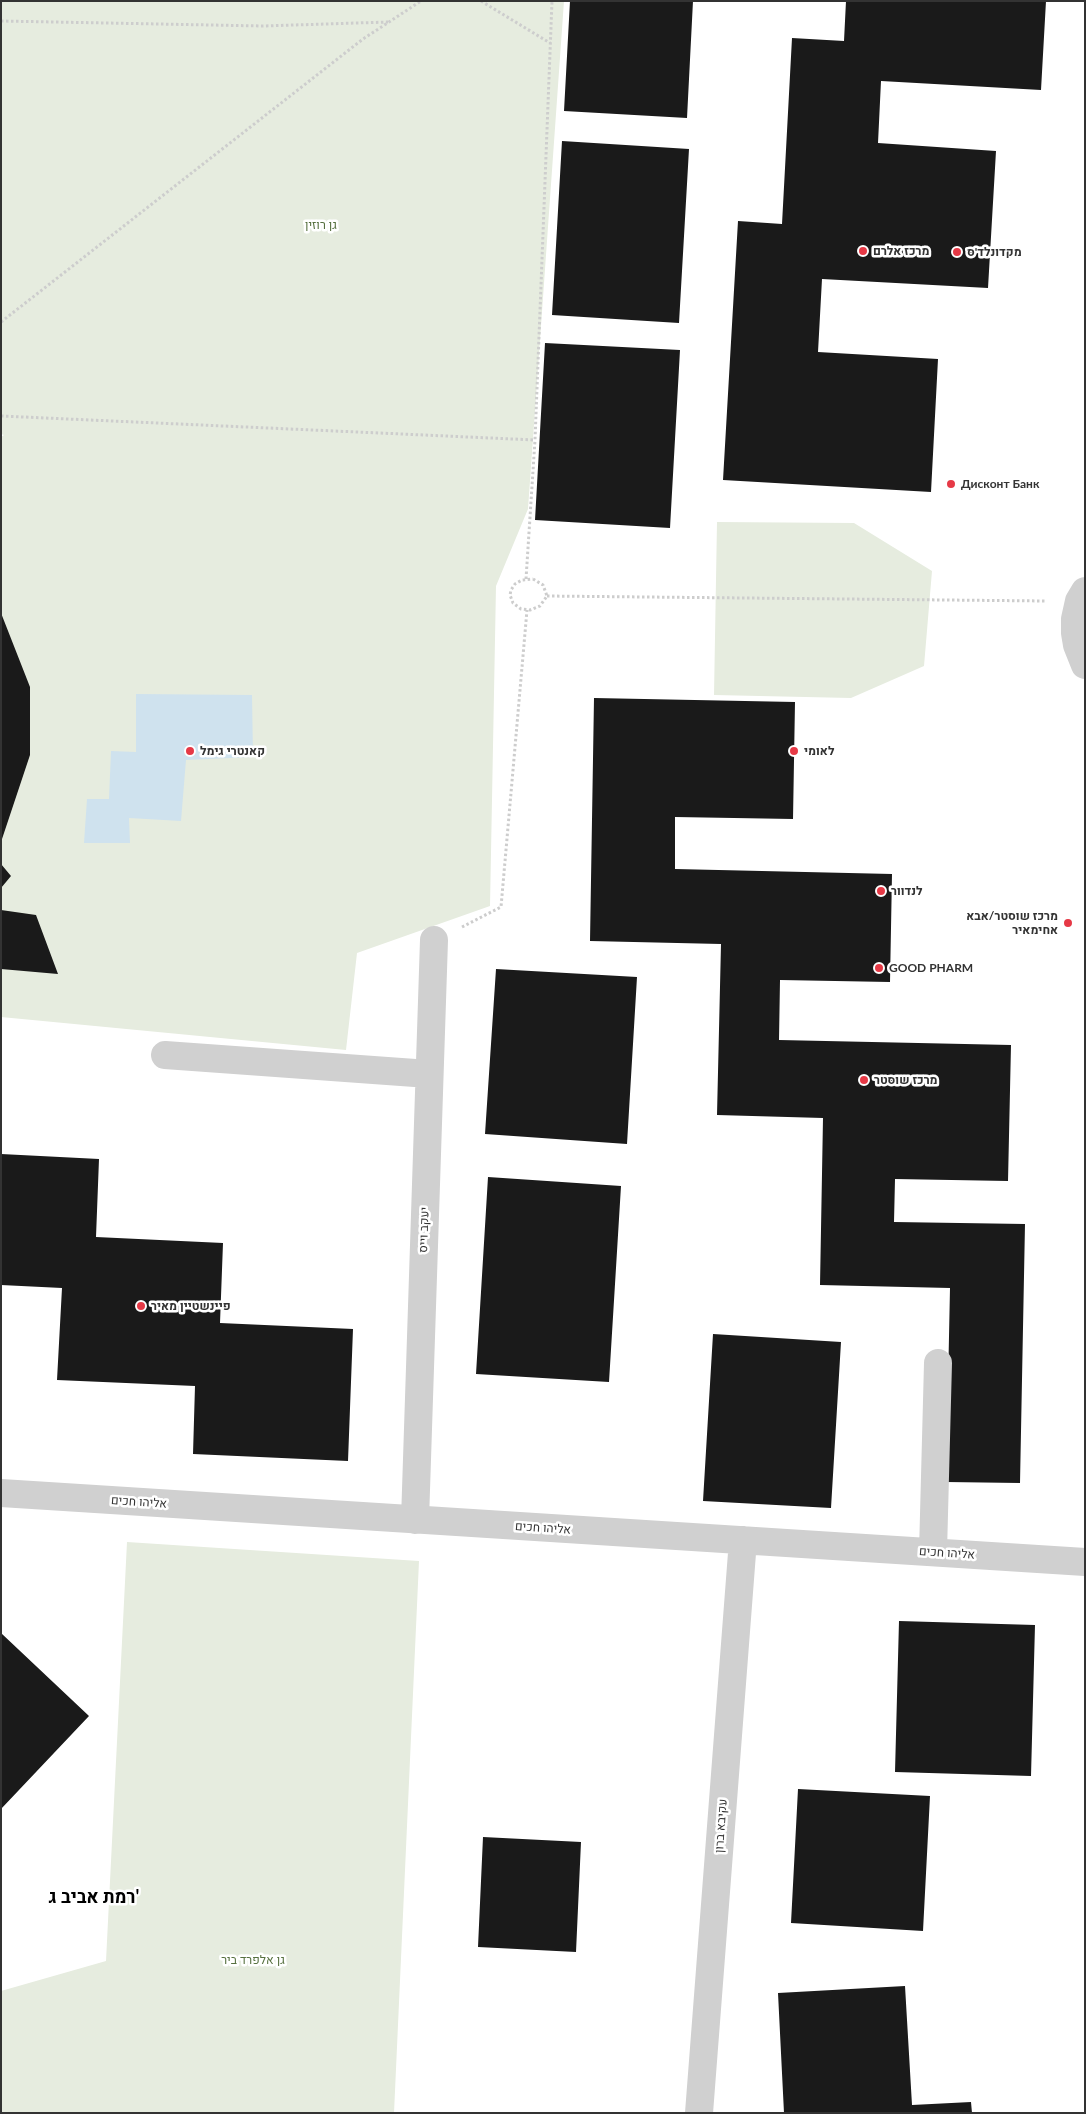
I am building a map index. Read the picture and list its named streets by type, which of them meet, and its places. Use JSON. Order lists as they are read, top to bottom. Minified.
{"streets":{"street":["יעקב וייס","אליהו חכים","עקיבא ברון"]},"crossings":[["יעקב וייס","אליהו חכים"],["אליהו חכים","עקיבא ברון"]],"districts":["רמת אביב ג'"],"parks":["גן רוזין","גן אלפרד ביר"],"places":["מרכז אלרם","מקדונלד'ס","Дисконт Банк","קאנטרי גימל","לאומי","לנדוור","מרכז שוסטר/אבא אחימאיר","GOOD PHARM","מרכז שוסטר","פיינשטיין מאיר"]}
